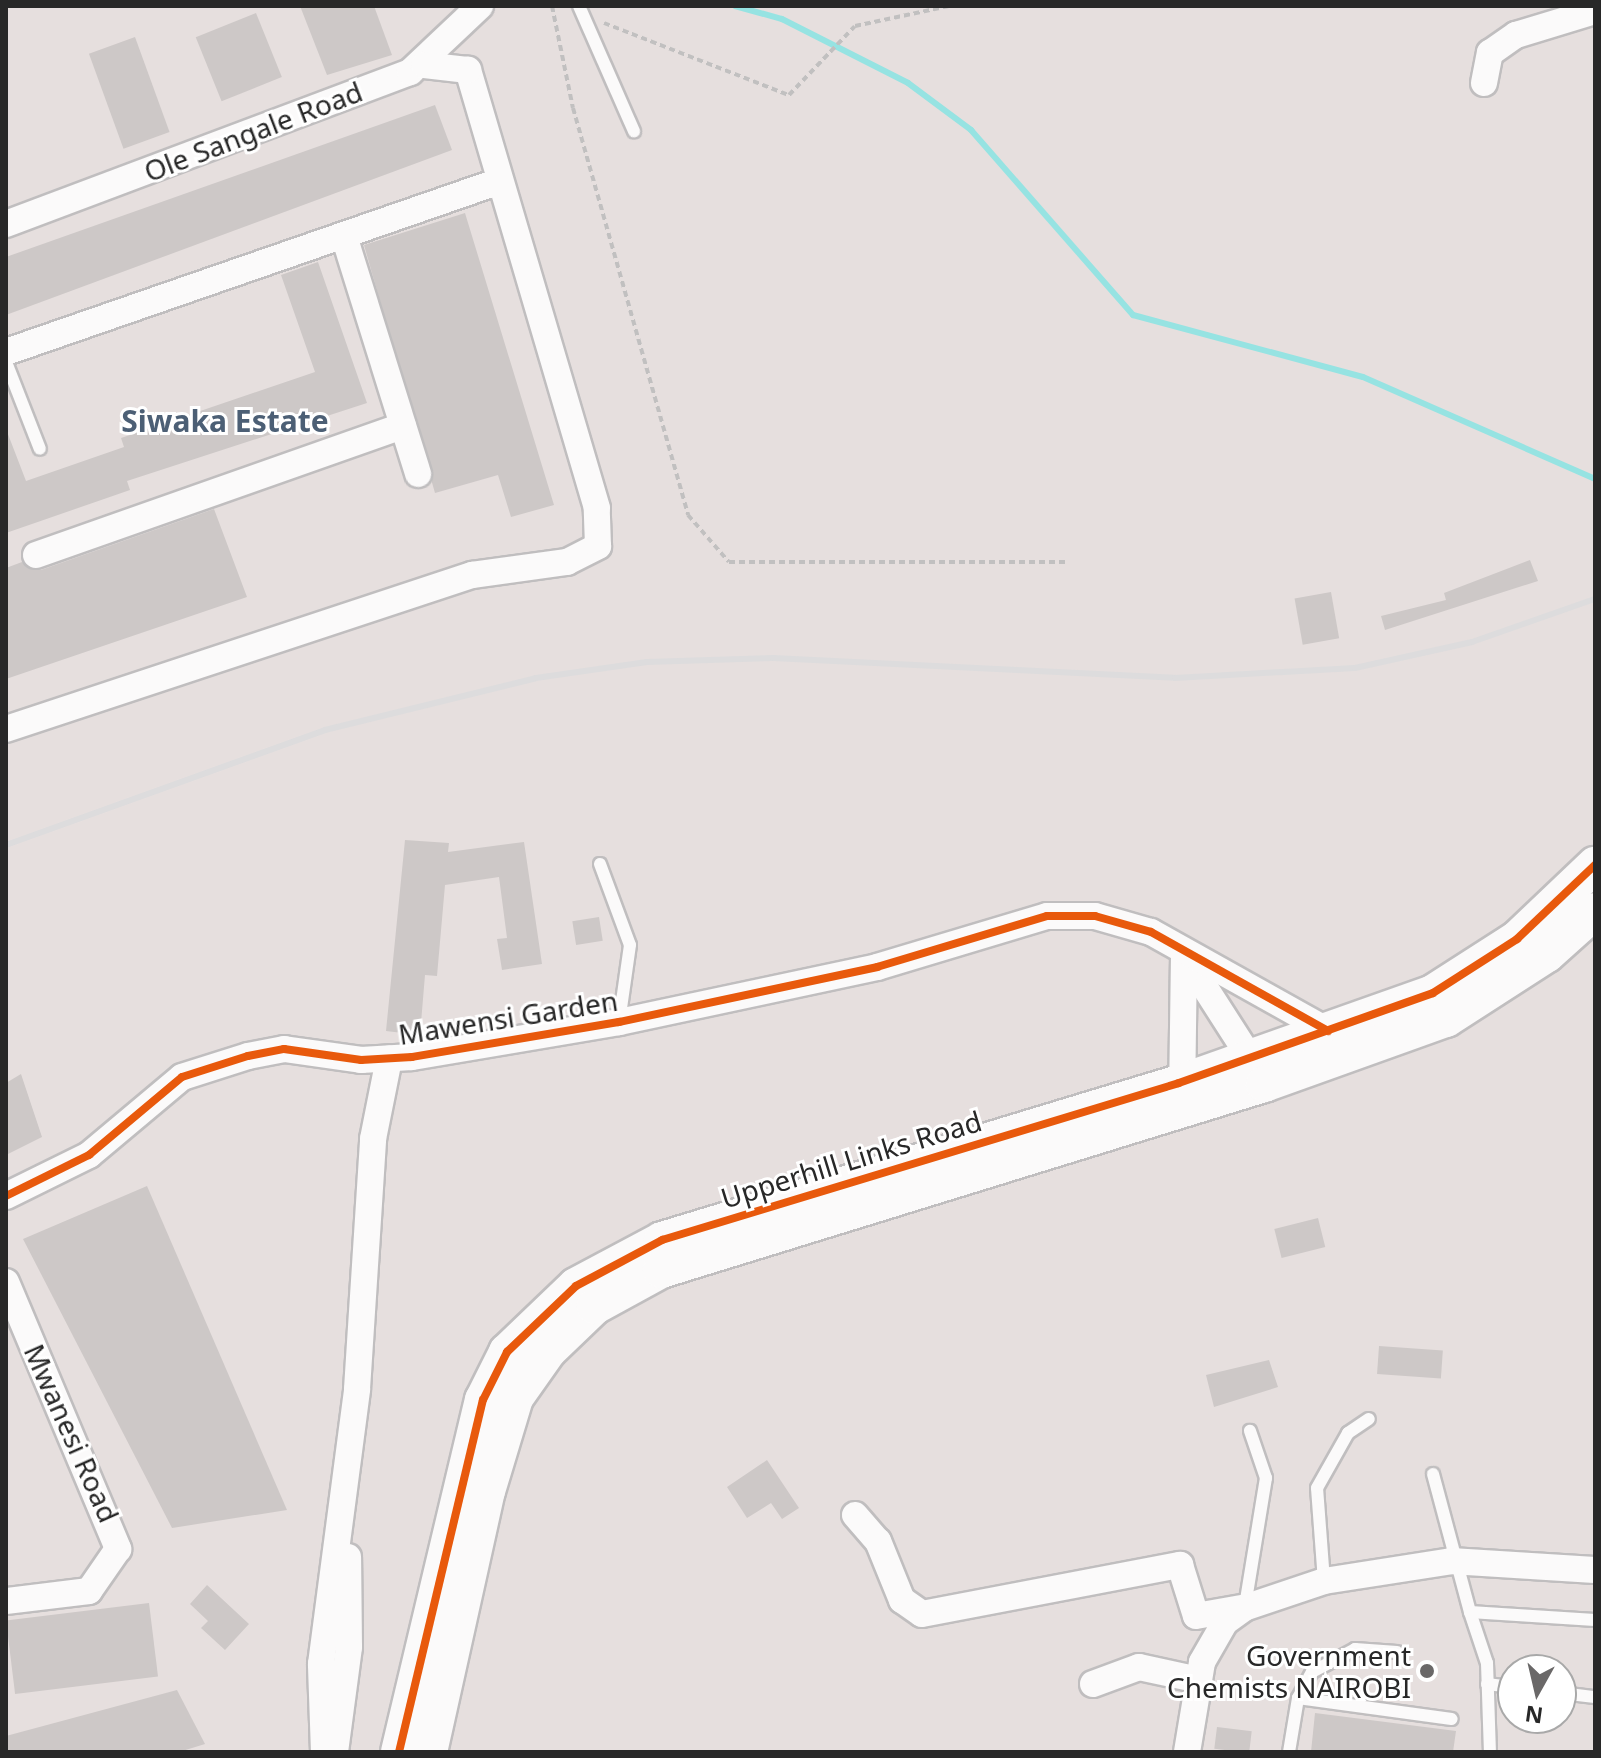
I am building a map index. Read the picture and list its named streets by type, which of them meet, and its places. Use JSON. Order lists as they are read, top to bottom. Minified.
{"streets":{"street":["Ole Sangale Road","Mawensi Garden","Upperhill Links Road","Mwanesi Road"]},"districts":["Siwaka Estate"],"places":["Government Chemists NAIROBI"],"north":"bottom"}
